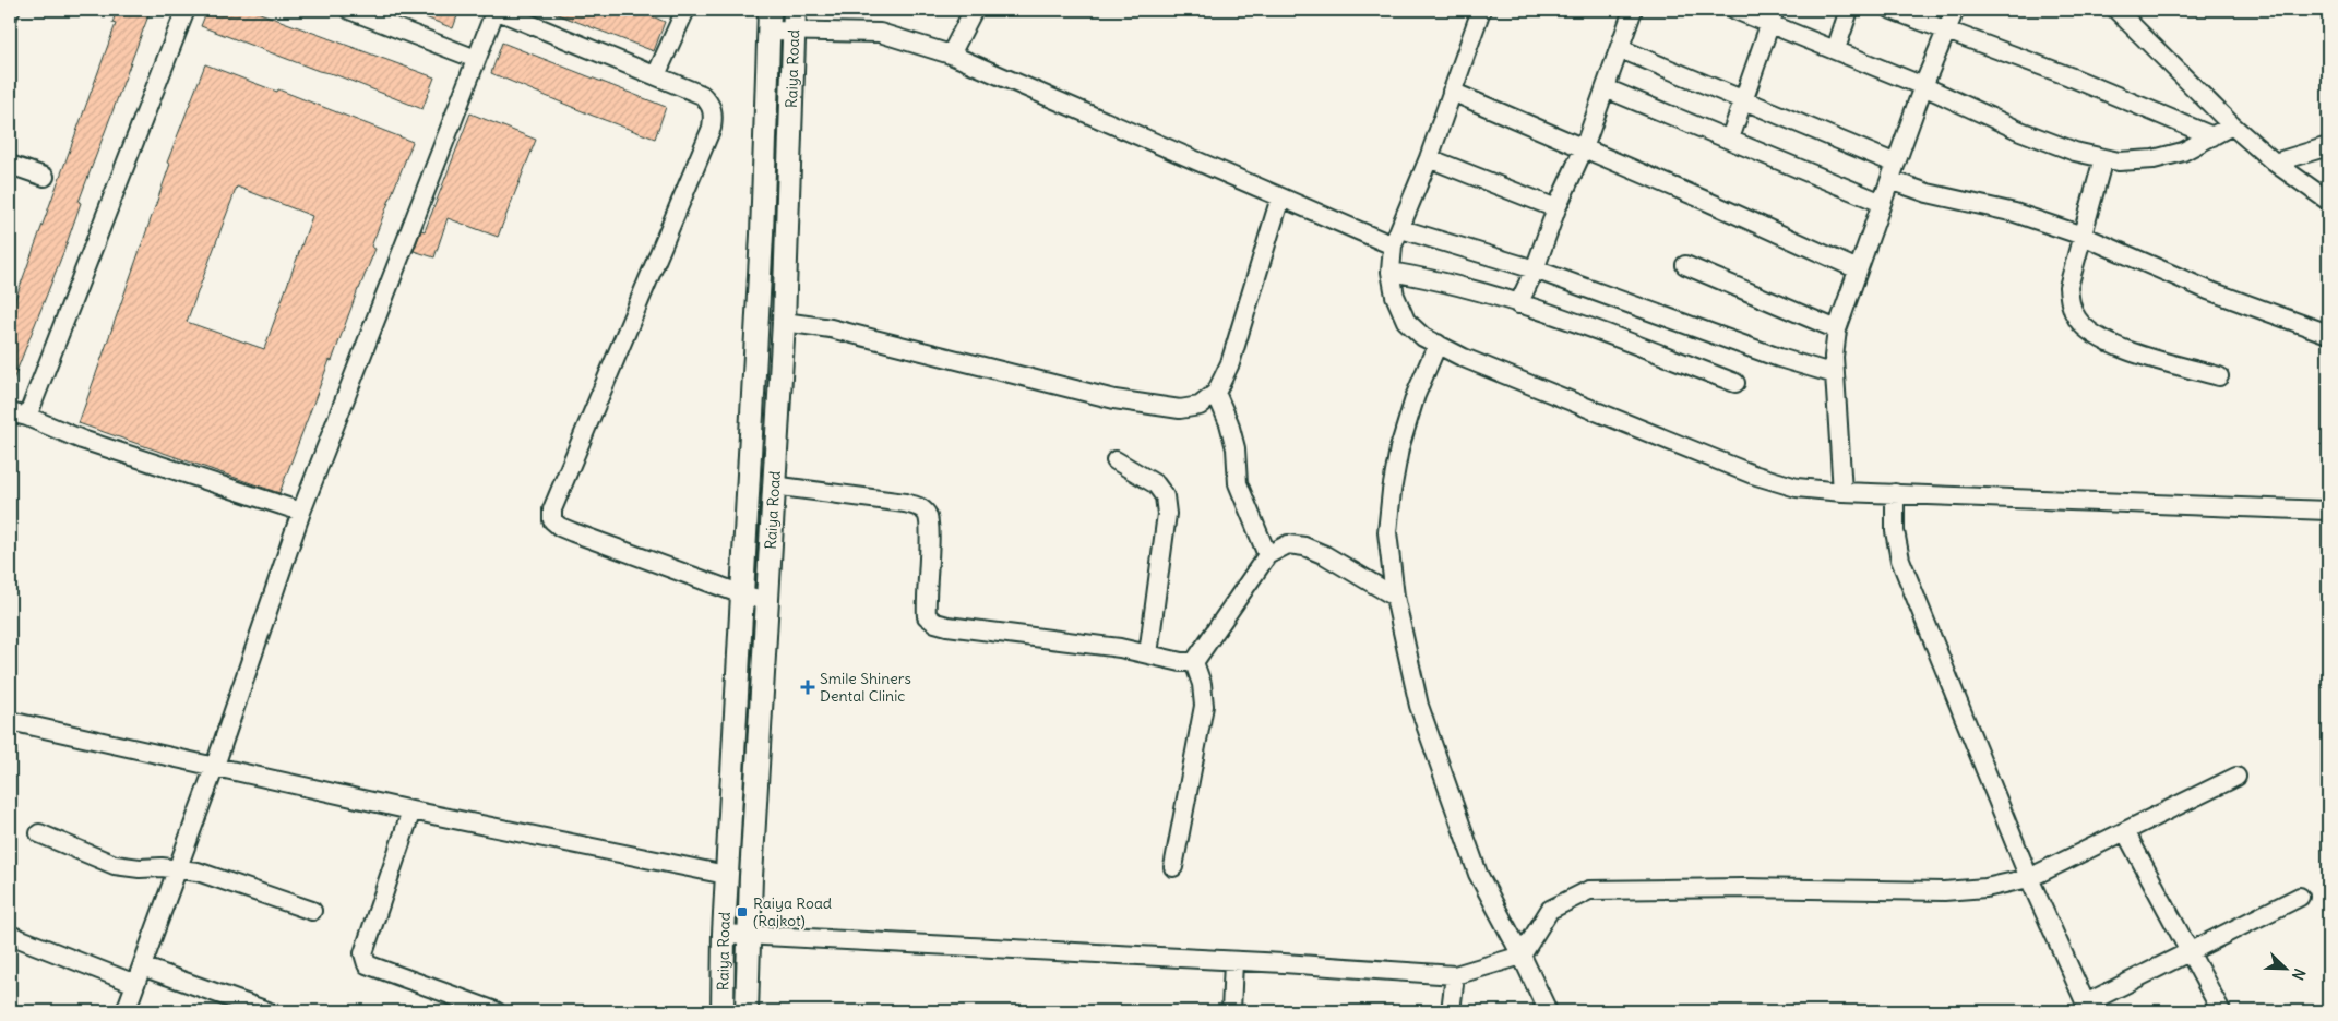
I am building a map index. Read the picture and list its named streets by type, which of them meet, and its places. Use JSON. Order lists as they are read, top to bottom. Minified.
{"streets":{"street":["Raiya Road"]},"places":{"health":["Smile Shiners Dental Clinic"],"transit":["Raiya Road (Rajkot)"]},"north":"bottom right"}
